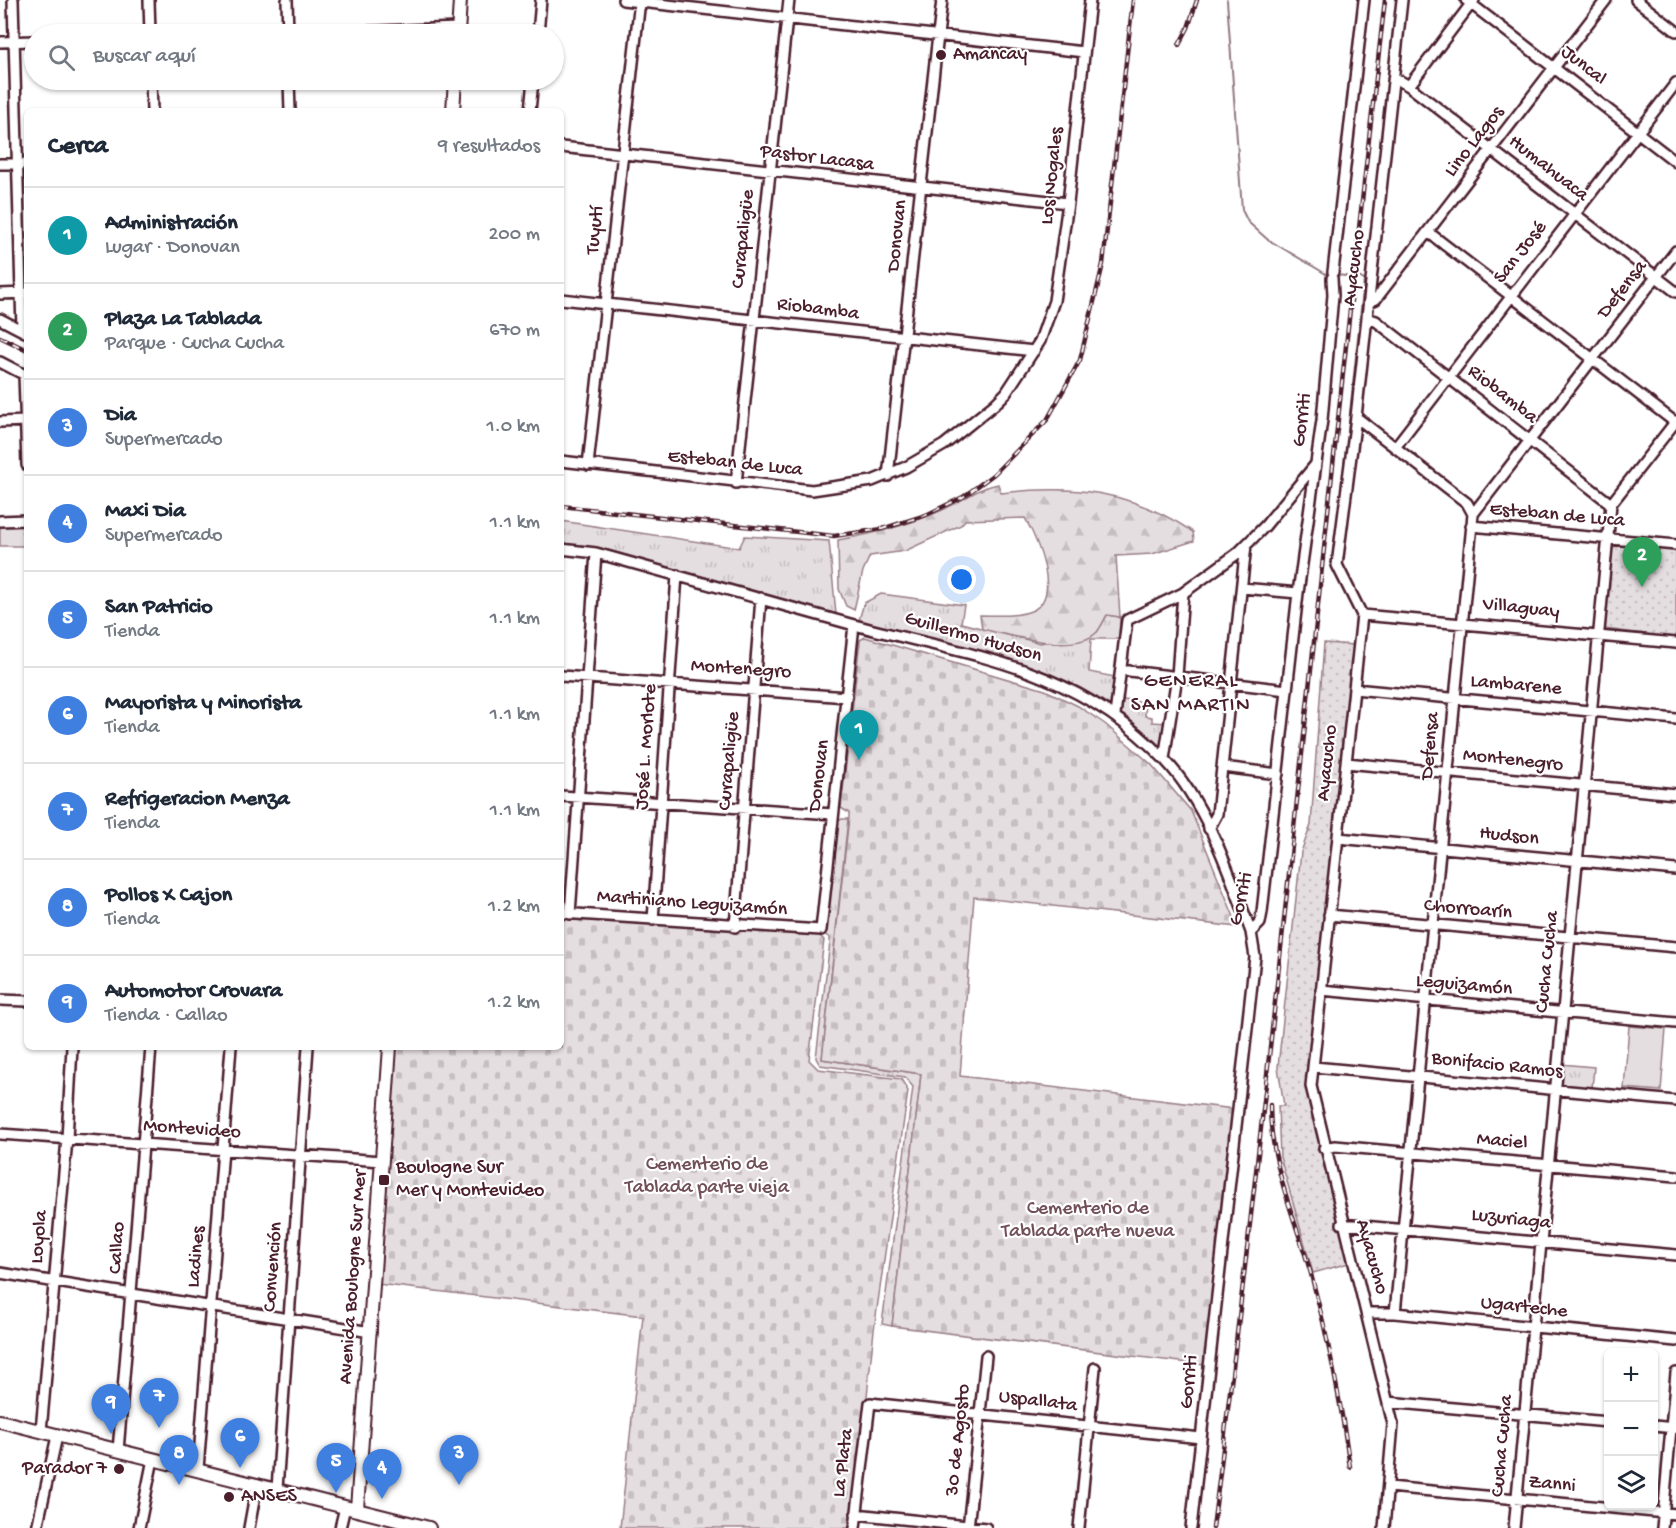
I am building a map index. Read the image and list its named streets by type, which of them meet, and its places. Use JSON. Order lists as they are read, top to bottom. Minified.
{"streets":{"main road":["Avenida Boulogne Sur Mer"],"street":["Juncal","Lino Lagos","Pastor Lacasa","Humahuaca","Los Nogales","Tuyutí","Donovan","Curapaligüe","San José","Ayacucho","Defensa","Riobamba","Gorriti","Esteban de Luca","Villaguay","Guillermo Hudson","Montenegro","Lambarene","José L. Morlote","Hudson","Martiniano Leguizamón","Chorroarín","Cucha Cucha","Leguizamón","Bonifacio Ramos","Montevideo","Maciel","Luzuriaga","Loyola","Callao","Ladines","Convención","Ugarteche","Uspallata","30 de Agosto","La Plata","Zanni"]},"crossings":[["Juncal","Lino Lagos"],["Juncal","San José"],["Lino Lagos","Humahuaca"],["Lino Lagos","Ayacucho"],["Pastor Lacasa","Los Nogales"],["Pastor Lacasa","Tuyutí"],["Pastor Lacasa","Donovan"],["Pastor Lacasa","Curapaligüe"],["Humahuaca","San José"],["Humahuaca","Ayacucho"],["Humahuaca","Defensa"],["Los Nogales","Riobamba"],["Los Nogales","Esteban de Luca"],["Tuyutí","Riobamba"],["Tuyutí","Esteban de Luca"],["Donovan","Riobamba"],["Donovan","Esteban de Luca"],["Donovan","Guillermo Hudson"],["Donovan","Montenegro"],["Donovan","Martiniano Leguizamón"],["Curapaligüe","Riobamba"],["Curapaligüe","Esteban de Luca"],["Curapaligüe","Guillermo Hudson"],["Curapaligüe","Montenegro"],["Curapaligüe","Martiniano Leguizamón"],["San José","Riobamba"],["San José","Esteban de Luca"],["Ayacucho","Riobamba"],["Ayacucho","Esteban de Luca"],["Ayacucho","Villaguay"],["Ayacucho","Montenegro"],["Ayacucho","Lambarene"],["Ayacucho","Hudson"],["Ayacucho","Chorroarín"],["Ayacucho","Leguizamón"],["Ayacucho","Bonifacio Ramos"],["Ayacucho","Maciel"],["Ayacucho","Luzuriaga"],["Ayacucho","Ugarteche"],["Ayacucho","Zanni"],["Defensa","Riobamba"],["Defensa","Esteban de Luca"],["Defensa","Villaguay"],["Defensa","Montenegro"],["Defensa","Lambarene"],["Defensa","Hudson"],["Defensa","Chorroarín"],["Defensa","Leguizamón"],["Defensa","Bonifacio Ramos"],["Defensa","Maciel"],["Defensa","Luzuriaga"],["Defensa","Ugarteche"],["Riobamba","Esteban de Luca"],["Riobamba","Cucha Cucha"],["Gorriti","Guillermo Hudson"],["Gorriti","Uspallata"],["Esteban de Luca","Cucha Cucha"],["Villaguay","Cucha Cucha"],["Guillermo Hudson","José L. Morlote"],["Montenegro","José L. Morlote"],["Montenegro","Cucha Cucha"],["Lambarene","Cucha Cucha"],["José L. Morlote","Martiniano Leguizamón"],["Hudson","Cucha Cucha"],["Chorroarín","Cucha Cucha"],["Cucha Cucha","Leguizamón"],["Cucha Cucha","Bonifacio Ramos"],["Cucha Cucha","Maciel"],["Cucha Cucha","Luzuriaga"],["Cucha Cucha","Ugarteche"],["Cucha Cucha","Zanni"],["Montevideo","Loyola"],["Montevideo","Callao"],["Montevideo","Ladines"],["Montevideo","Convención"],["Montevideo","Avenida Boulogne Sur Mer"],["Uspallata","30 de Agosto"],["Uspallata","La Plata"]],"districts":["GENERAL SAN MARTIN"],"parks":["Cementerio de Tablada parte vieja","Cementerio de Tablada parte nueva"],"places":{"other":["Amancay","Parador 7","ANSES"],"transit":["Boulogne Sur Mer y Montevideo"]},"page":{"search":"Buscar aquí","heading":["Cerca","9 resultados"],"list":[{"mark":"1","name":"Administración","note":"Lugar · Donovan","value":"200 m"},{"mark":"2","name":"Plaza La Tablada","note":"Parque · Cucha Cucha","value":"670 m"},{"mark":"3","name":"Dia","note":"Supermercado","value":"1.0 km"},{"mark":"4","name":"Maxi Dia","note":"Supermercado","value":"1.1 km"},{"mark":"5","name":"San Patricio","note":"Tienda","value":"1.1 km"},{"mark":"6","name":"Mayorista y Minorista","note":"Tienda","value":"1.1 km"},{"mark":"7","name":"Refrigeracion Menza","note":"Tienda","value":"1.1 km"},{"mark":"8","name":"Pollos X Cajon","note":"Tienda","value":"1.2 km"},{"mark":"9","name":"Automotor Crovara","note":"Tienda · Callao","value":"1.2 km"}],"pins":["2","1","7","9","6","3","8","5","4"],"map_buttons":["+","−"]}}
